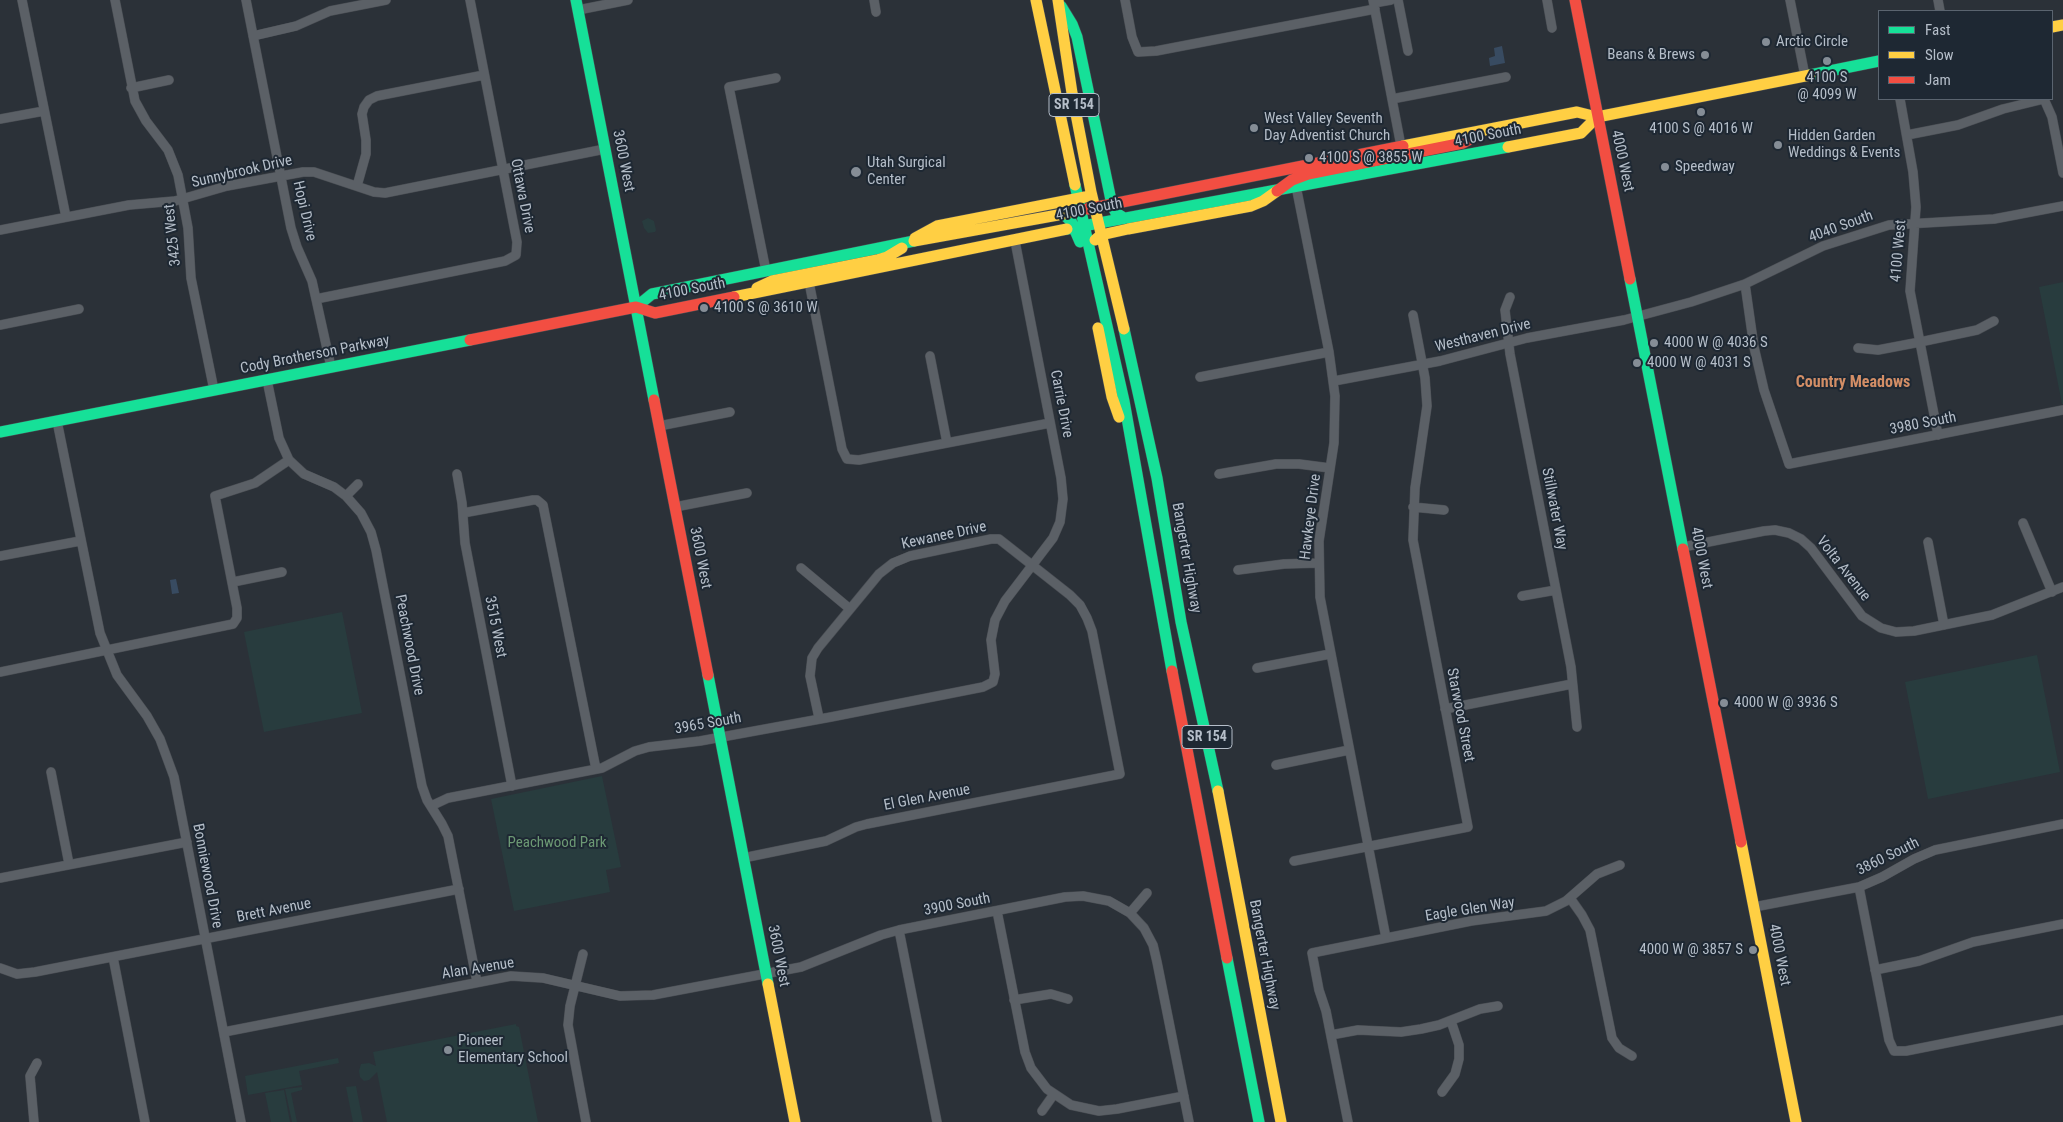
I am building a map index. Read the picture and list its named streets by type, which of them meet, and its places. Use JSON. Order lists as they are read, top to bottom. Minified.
{"streets":{"main road":["SR 154","4100 South","3600 West","4000 West","Cody Brotherson Parkway","Bangerter Highway"],"street":["Sunnybrook Drive","Ottawa Drive","Hopi Drive","4040 South","3425 West","4100 West","Westhaven Drive","Carrie Drive","3980 South","Stillwater Way","Hawkeye Drive","Kewanee Drive","Volta Avenue","3515 West","Peachwood Drive","Starwood Street","3965 South","El Glen Avenue","3860 South","Bonniewood Drive","3900 South","Eagle Glen Way","Brett Avenue","Alan Avenue"]},"crossings":[["SR 154","4100 South"],["4100 South","3600 West"],["4100 South","4000 West"],["4100 South","Cody Brotherson Parkway"],["4100 South","Carrie Drive"],["4100 South","Hawkeye Drive"],["4100 South","Bangerter Highway"],["3600 West","Sunnybrook Drive"],["3600 West","Cody Brotherson Parkway"],["3600 West","3965 South"],["3600 West","El Glen Avenue"],["3600 West","3900 South"],["3600 West","Alan Avenue"],["4000 West","4040 South"],["4000 West","Westhaven Drive"],["4000 West","Volta Avenue"],["4000 West","3860 South"],["Sunnybrook Drive","Ottawa Drive"],["Sunnybrook Drive","Hopi Drive"],["Sunnybrook Drive","3425 West"],["Ottawa Drive","Hopi Drive"],["Hopi Drive","Cody Brotherson Parkway"],["4040 South","4100 West"],["4040 South","Westhaven Drive"],["4040 South","3980 South"],["3425 West","Cody Brotherson Parkway"],["4100 West","3980 South"],["Westhaven Drive","Stillwater Way"],["Westhaven Drive","Hawkeye Drive"],["Westhaven Drive","Starwood Street"],["Cody Brotherson Parkway","Peachwood Drive"],["Cody Brotherson Parkway","Bonniewood Drive"],["Carrie Drive","Kewanee Drive"],["Carrie Drive","3965 South"],["Hawkeye Drive","Starwood Street"],["Hawkeye Drive","Eagle Glen Way"],["Kewanee Drive","3965 South"],["Kewanee Drive","El Glen Avenue"],["3515 West","3965 South"],["Peachwood Drive","3965 South"],["Peachwood Drive","Brett Avenue"],["Peachwood Drive","Alan Avenue"],["Bonniewood Drive","Brett Avenue"],["Bonniewood Drive","Alan Avenue"],["3900 South","Alan Avenue"]],"districts":["Country Meadows"],"parks":["Peachwood Park"],"places":["Arctic Circle","Beans & Brews","4100 S @ 4099 W","4100 S @ 4016 W","West Valley Seventh Day Adventist Church","Hidden Garden Weddings & Events","4100 S @ 3855 W","Speedway","Utah Surgical Center","4100 S @ 3610 W","4000 W @ 4036 S","4000 W @ 4031 S","4000 W @ 3936 S","4000 W @ 3857 S","Pioneer Elementary School"],"legend":["Fast","Slow","Jam"]}
